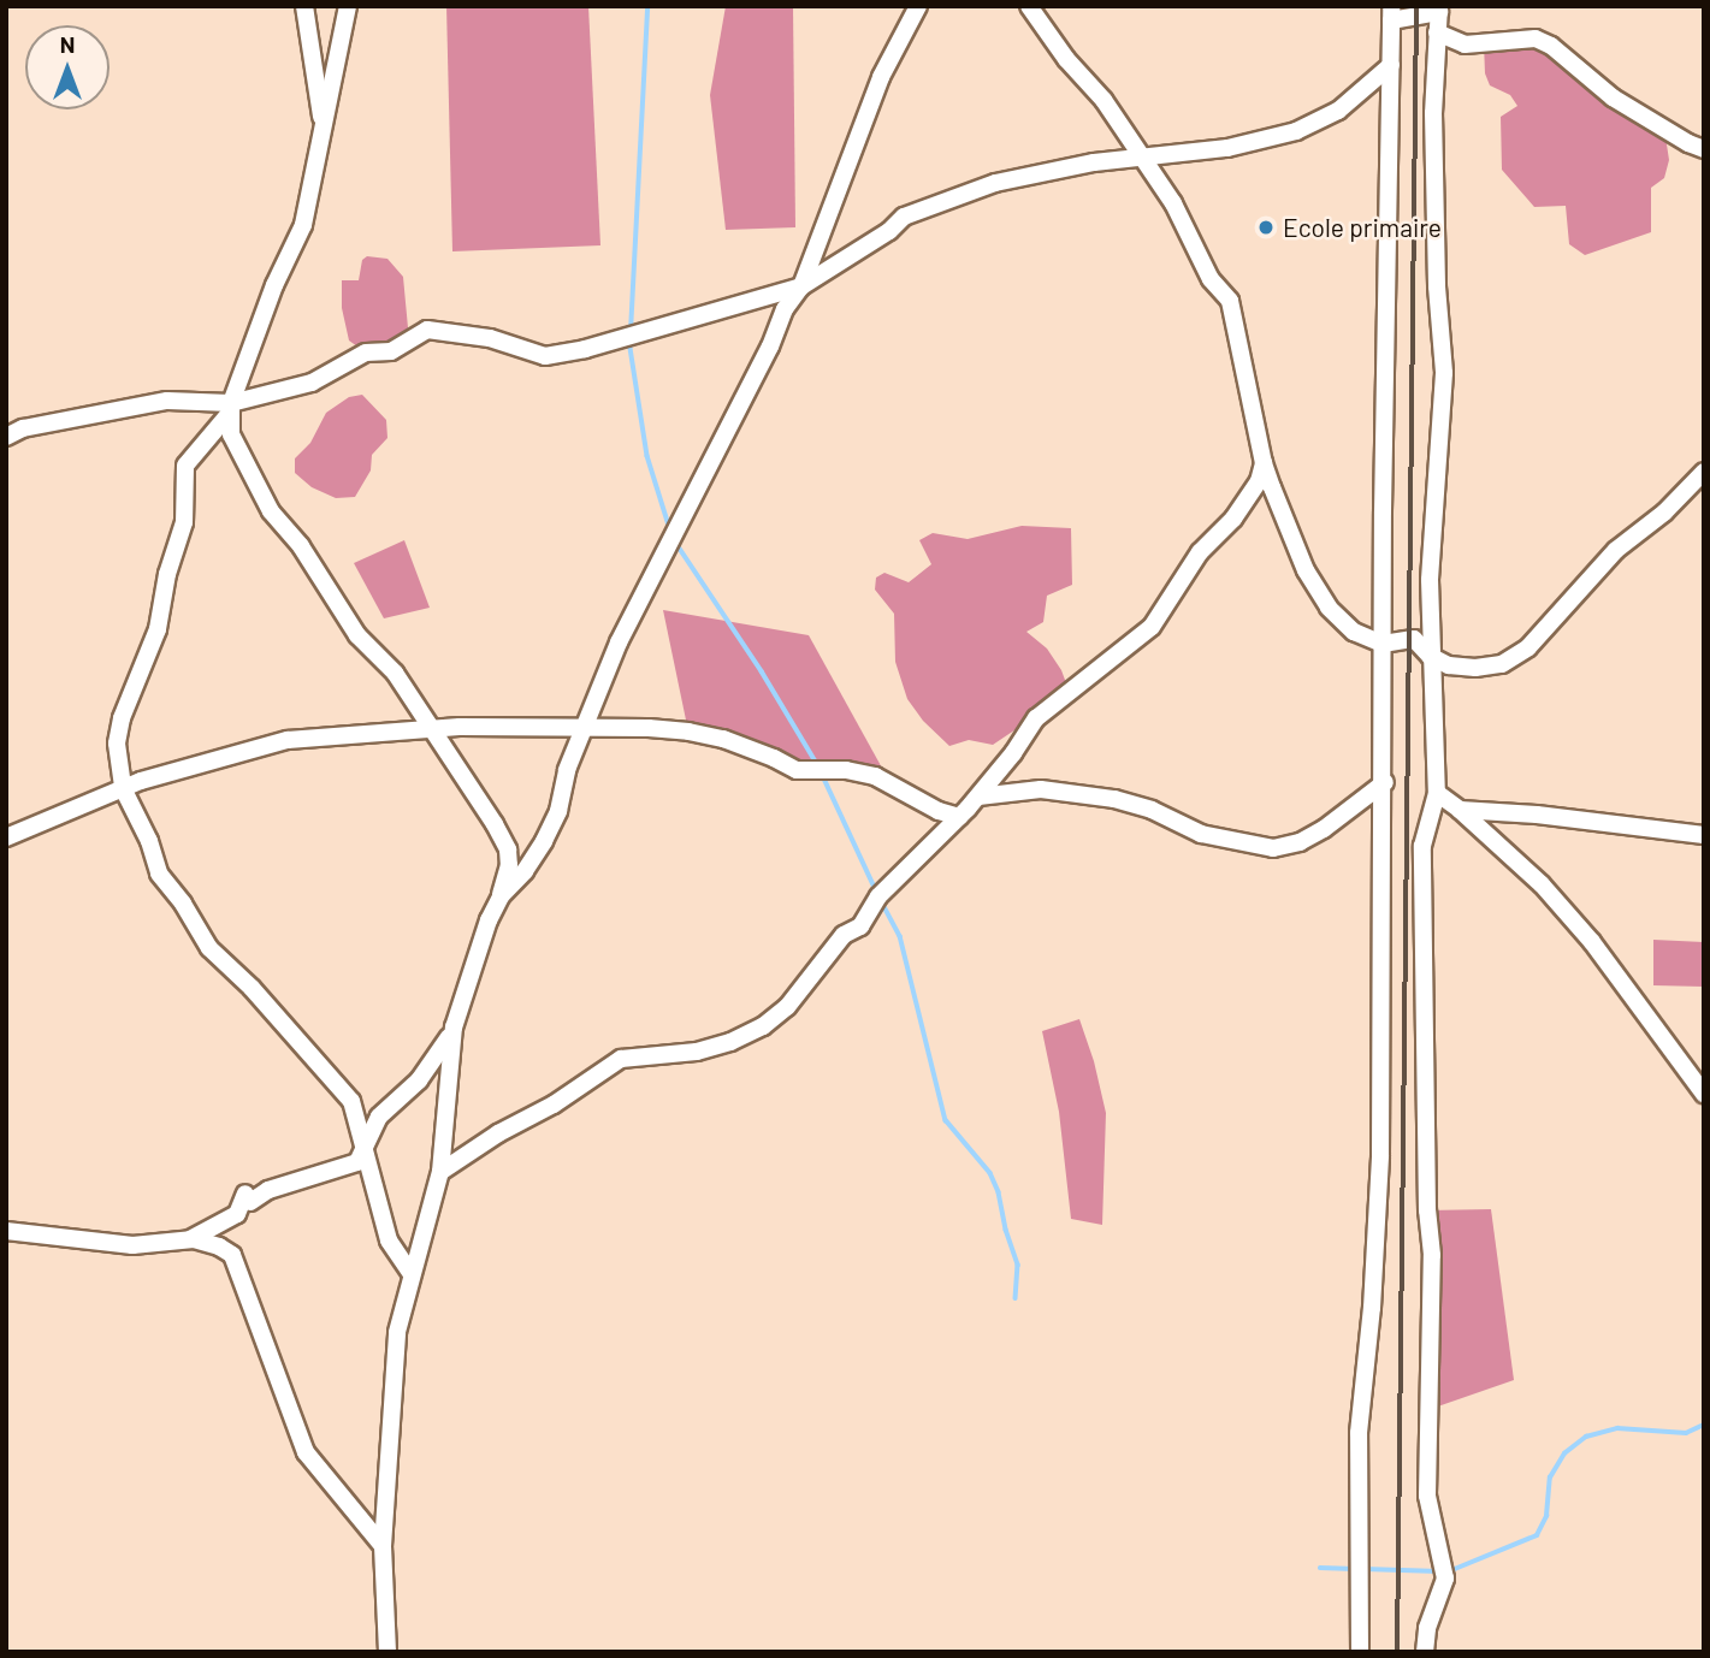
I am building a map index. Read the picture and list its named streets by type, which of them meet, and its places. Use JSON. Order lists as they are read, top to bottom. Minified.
{"places":["Ecole primaire"],"north":"top"}
